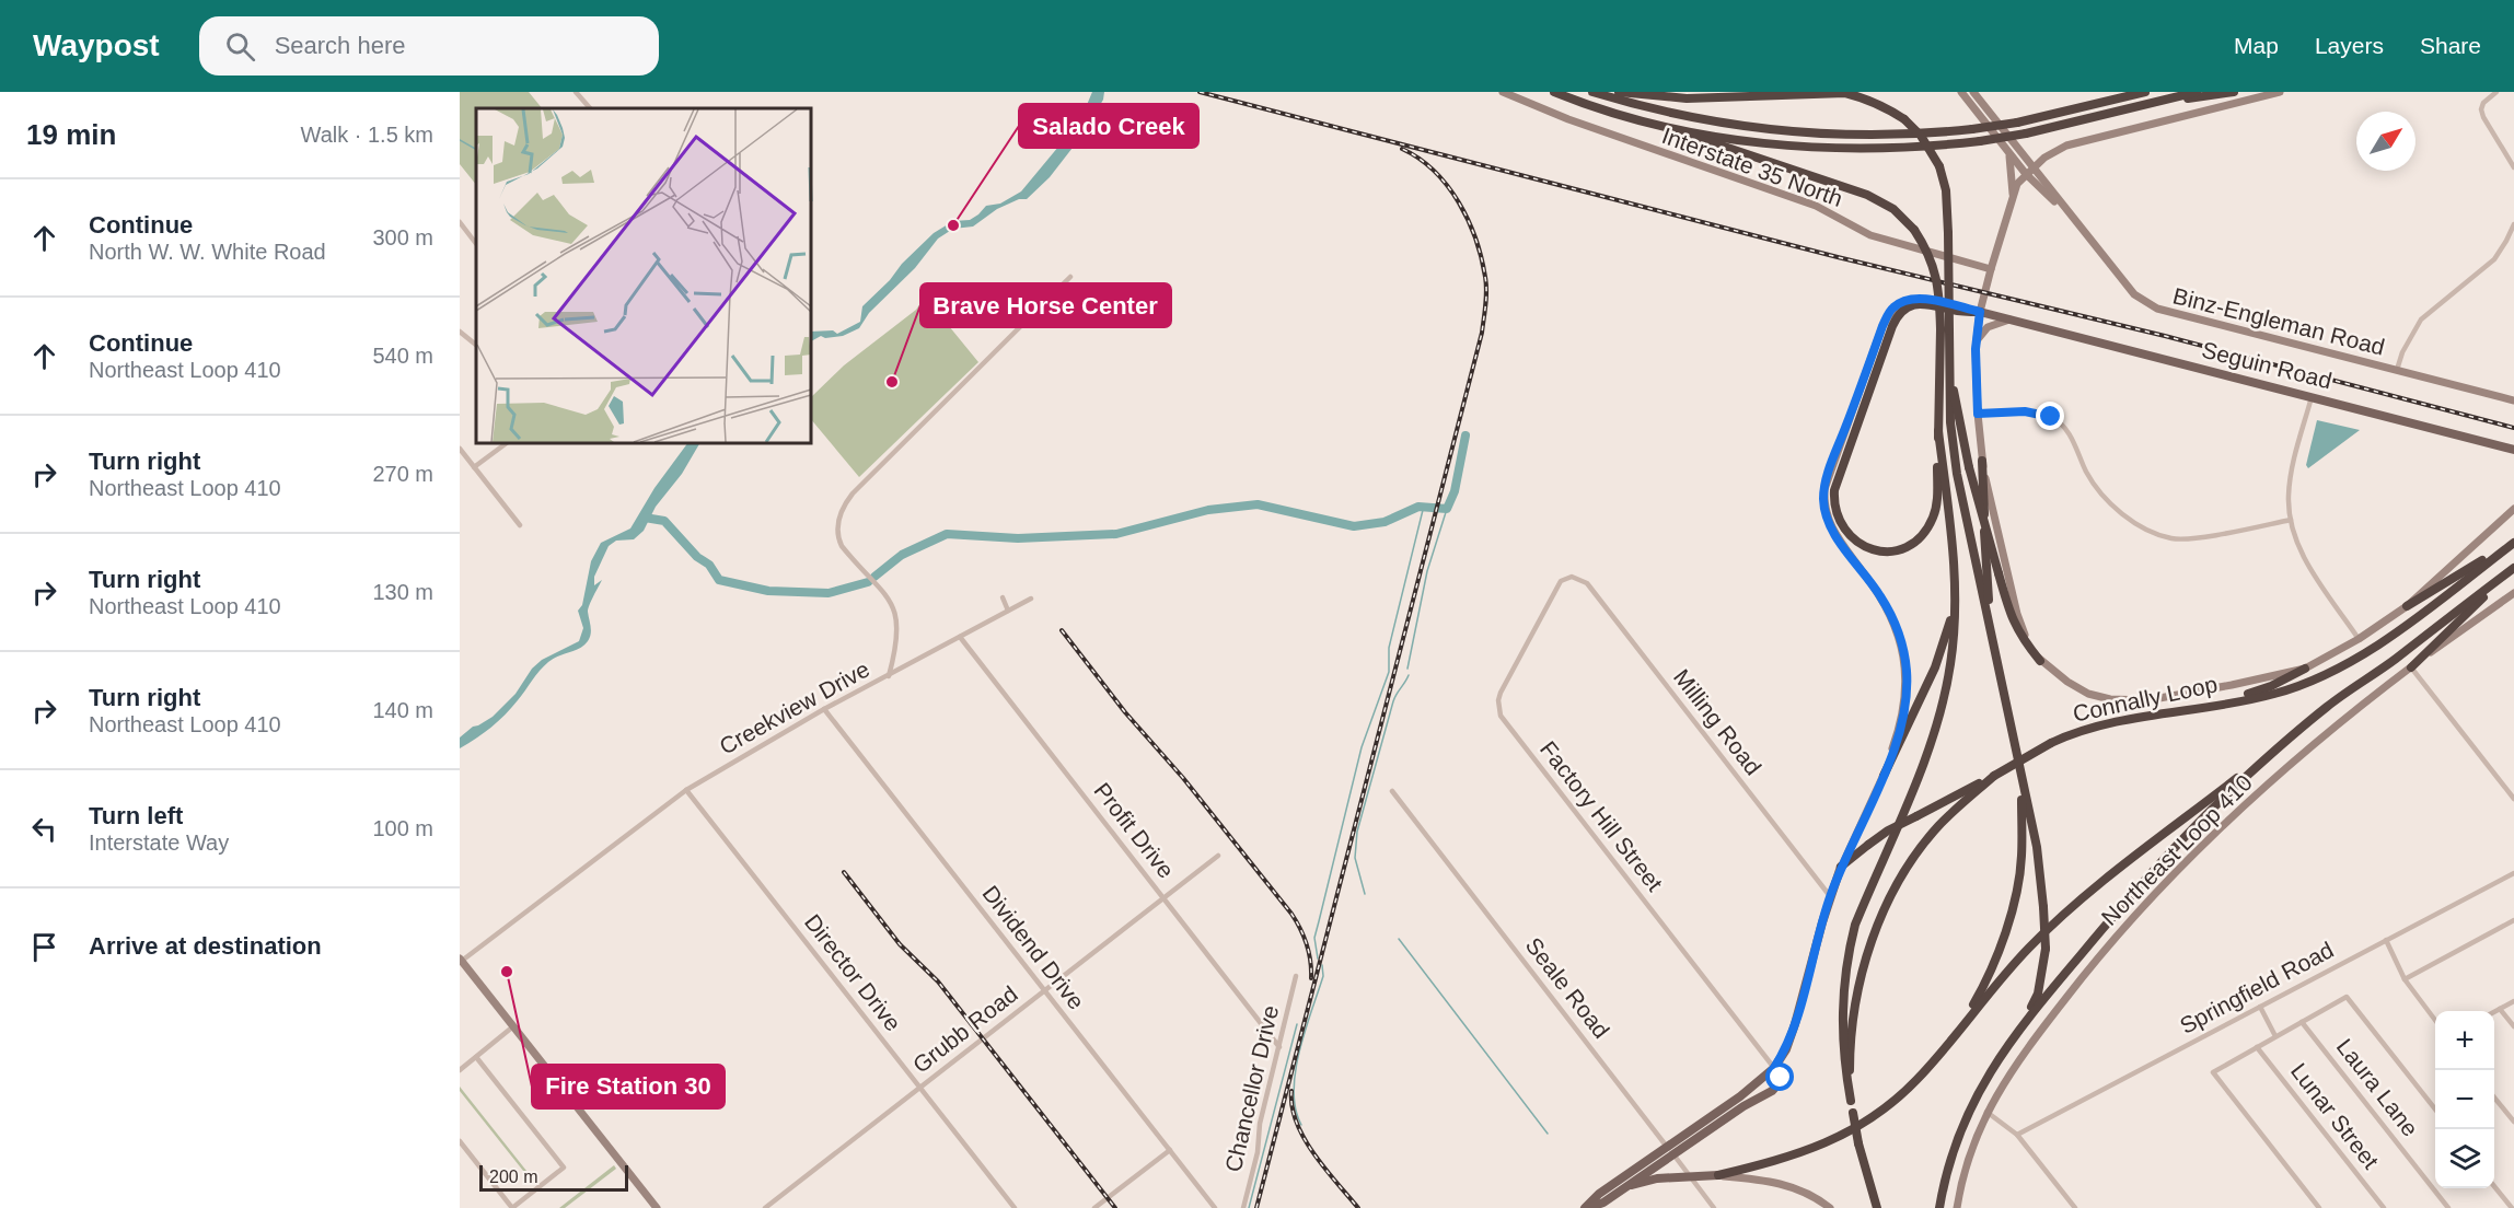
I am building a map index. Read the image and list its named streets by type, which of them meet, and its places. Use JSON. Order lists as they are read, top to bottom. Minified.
{"streets":{"highway":["Connally Loop"],"main road":["Interstate 35 North","Binz-Engleman Road","Seguin Road","Northeast Loop 410"],"street":["Creekview Drive","Milling Road","Factory Hill Street","Profit Drive","Dividend Drive","Director Drive","Seale Road","Springfield Road","Grubb Road","Laura Lane","Chancellor Drive","Lunar Street"]},"crossings":[["Creekview Drive","Dividend Drive"],["Creekview Drive","Director Drive"],["Milling Road","Factory Hill Street"],["Profit Drive","Grubb Road"],["Profit Drive","Chancellor Drive"],["Dividend Drive","Grubb Road"],["Director Drive","Grubb Road"]],"places":["Salado Creek","Brave Horse Center","Fire Station 30"],"scale_bar":"200 m","north":"top right","page":{"header":"Waypost","search":"Search here","nav":["Map","Layers","Share"],"heading":["19 min","Walk · 1.5 km"],"list":[["Continue","North W. W. White Road","300 m"],["Continue","Northeast Loop 410","540 m"],["Turn right","Northeast Loop 410","270 m"],["Turn right","Northeast Loop 410","130 m"],["Turn right","Northeast Loop 410","140 m"],["Turn left","Interstate Way","100 m"],"Arrive at destination"],"map_buttons":["+","−"],"scale":"200 m"}}
